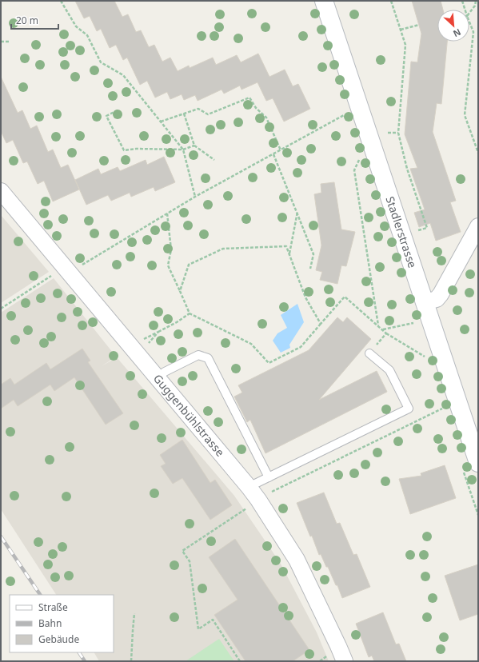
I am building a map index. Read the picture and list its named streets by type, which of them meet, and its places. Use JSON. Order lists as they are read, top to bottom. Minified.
{"streets":{"main road":["Stadlerstrasse"],"street":["Guggenbühlstrasse"]},"legend":["Straße","Bahn","Gebäude"],"scale_bar":"20 m","north":"bottom right"}
